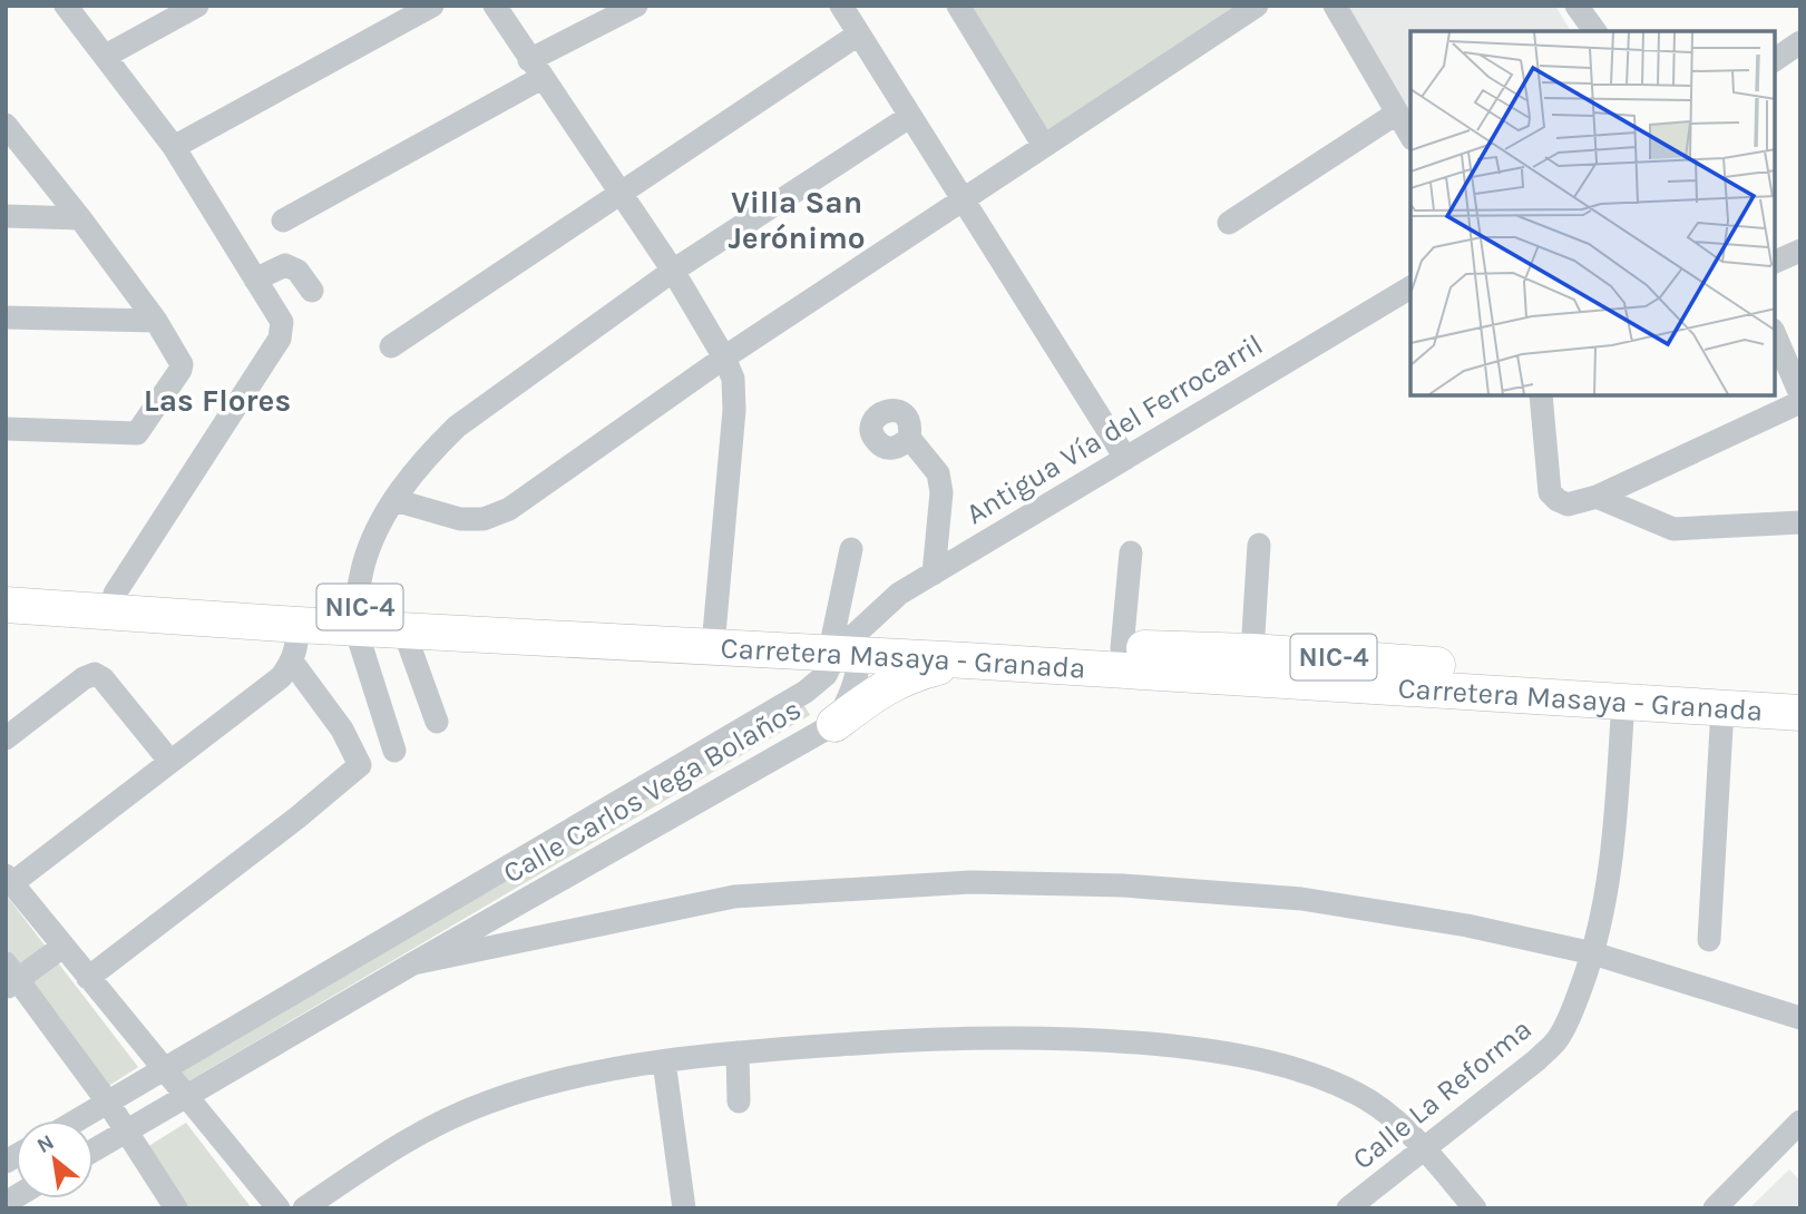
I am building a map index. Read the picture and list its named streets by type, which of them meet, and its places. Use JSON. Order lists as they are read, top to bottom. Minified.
{"streets":{"highway":["NIC-4","Carretera Masaya - Granada"],"street":["Antigua Vía del Ferrocarril","Calle Carlos Vega Bolaños","Calle La Reforma"]},"crossings":[["Antigua Vía del Ferrocarril","Carretera Masaya - Granada"],["Antigua Vía del Ferrocarril","Calle Carlos Vega Bolaños"],["Carretera Masaya - Granada","Calle Carlos Vega Bolaños"],["Carretera Masaya - Granada","Calle La Reforma"]],"districts":["Villa San Jerónimo","Las Flores"],"north":"top left"}
